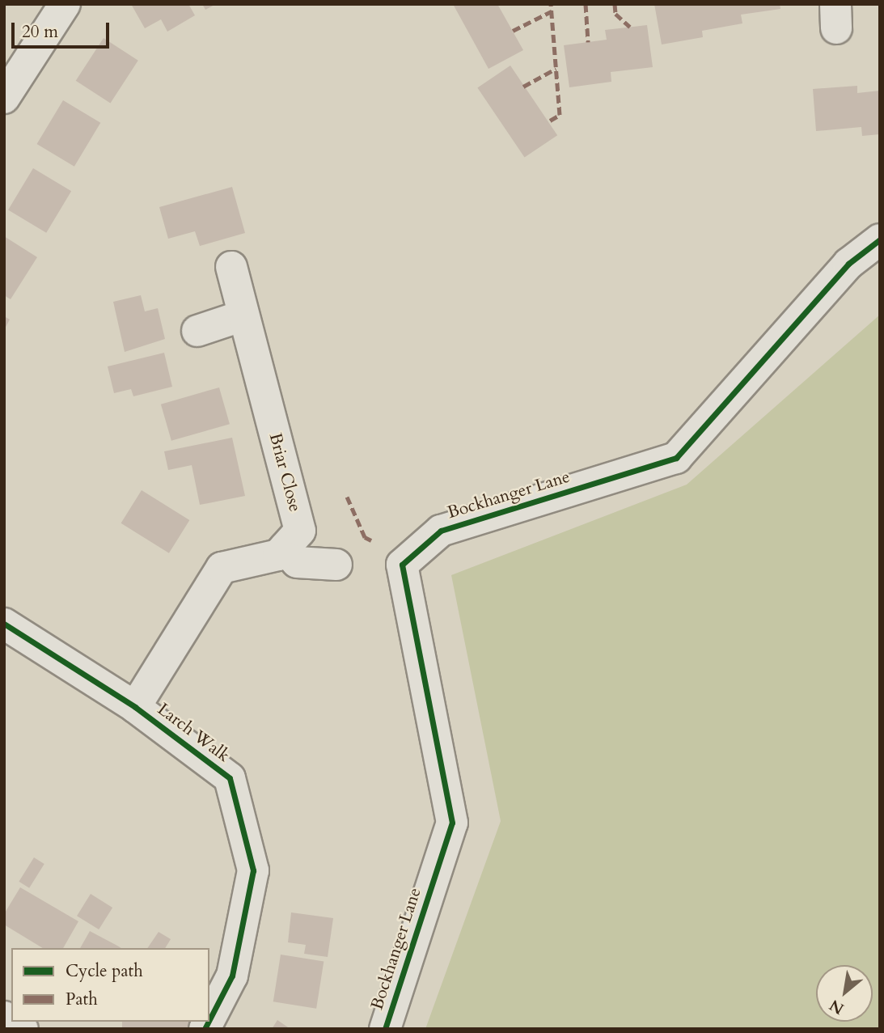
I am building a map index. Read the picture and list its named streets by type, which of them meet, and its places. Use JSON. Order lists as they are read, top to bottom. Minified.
{"streets":{"street":["Briar Close","Bockhanger Lane","Larch Walk"]},"legend":["Cycle path","Path"],"scale_bar":"20 m","north":"bottom left"}
